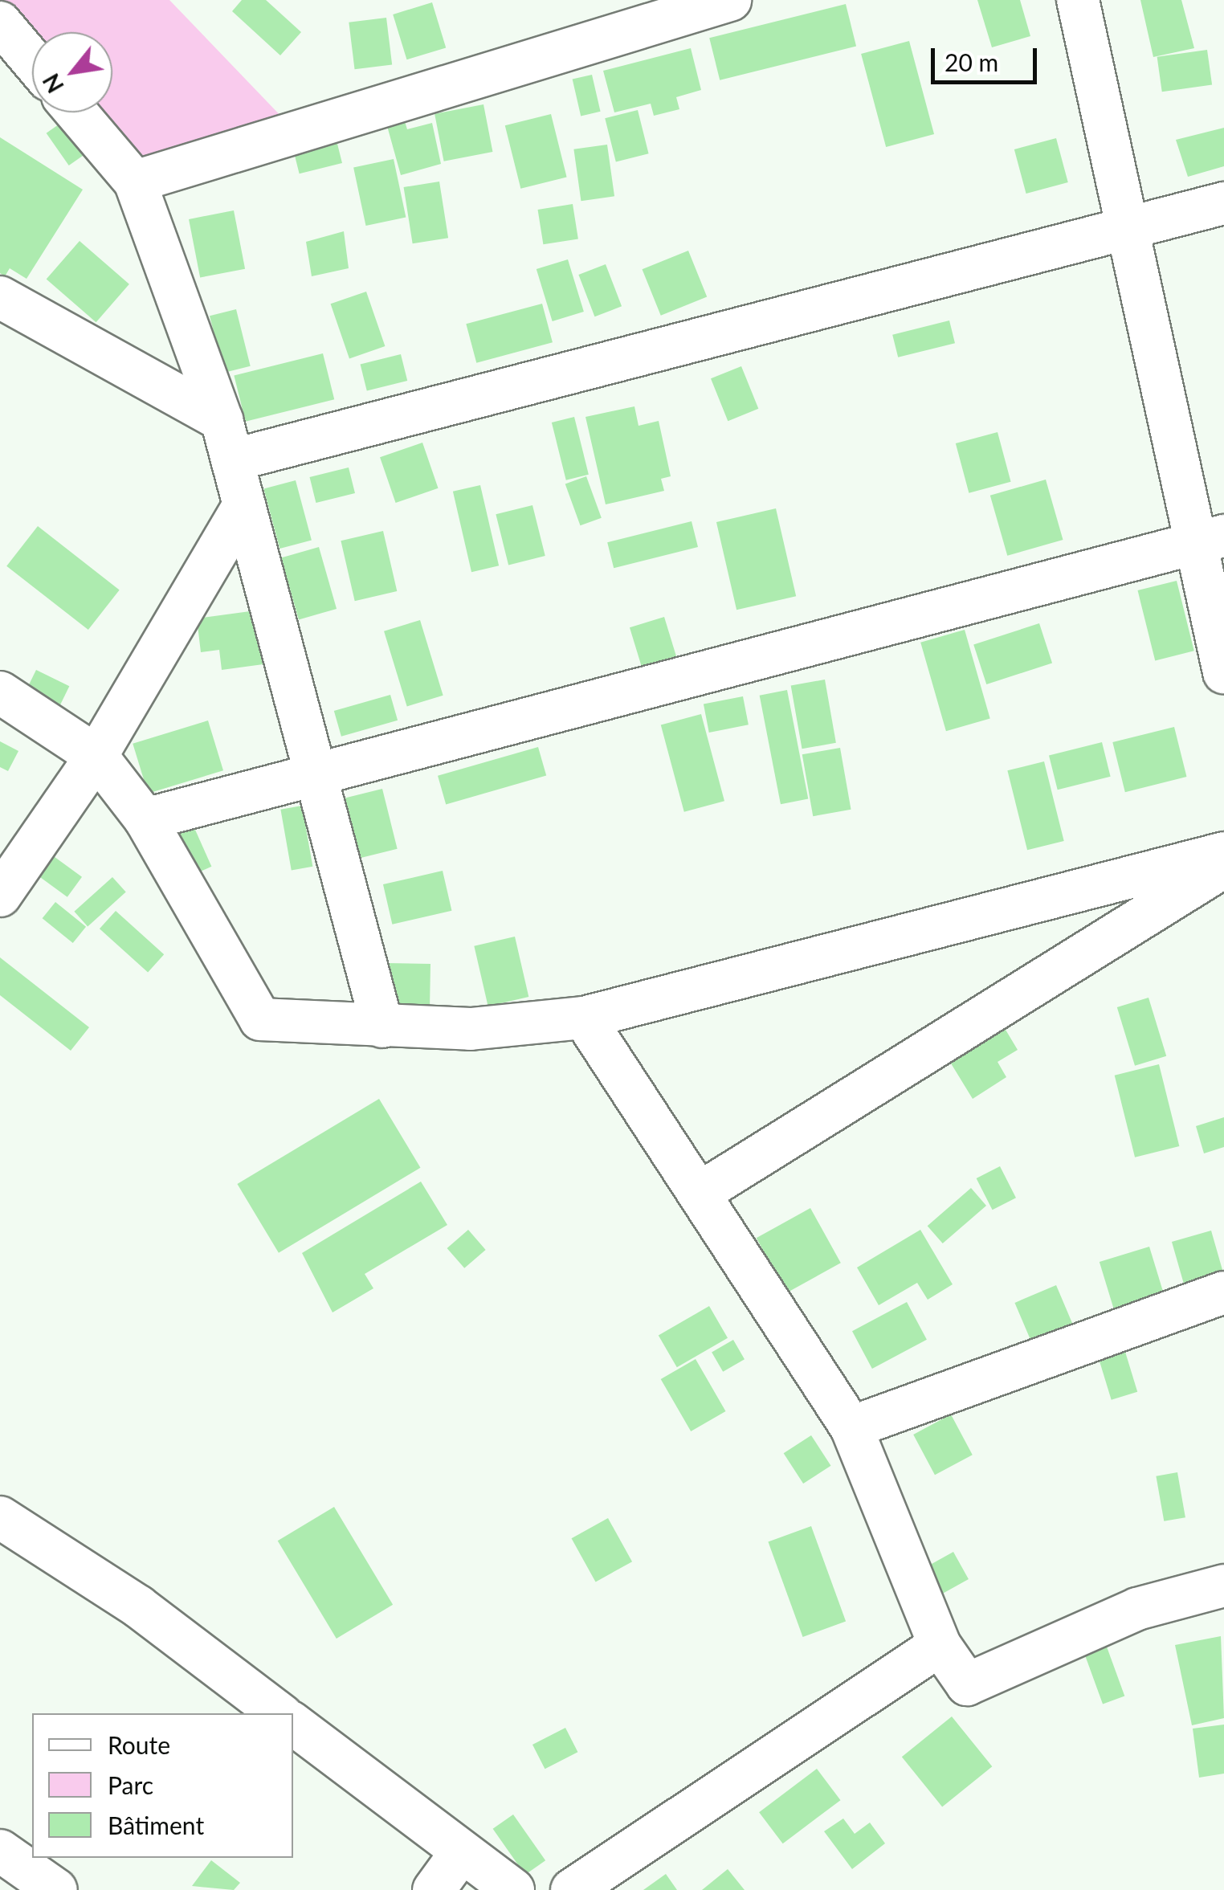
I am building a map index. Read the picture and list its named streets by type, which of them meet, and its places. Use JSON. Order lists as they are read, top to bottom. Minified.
{"legend":["Route","Parc","Bâtiment"],"scale_bar":"20 m","north":"bottom left"}
